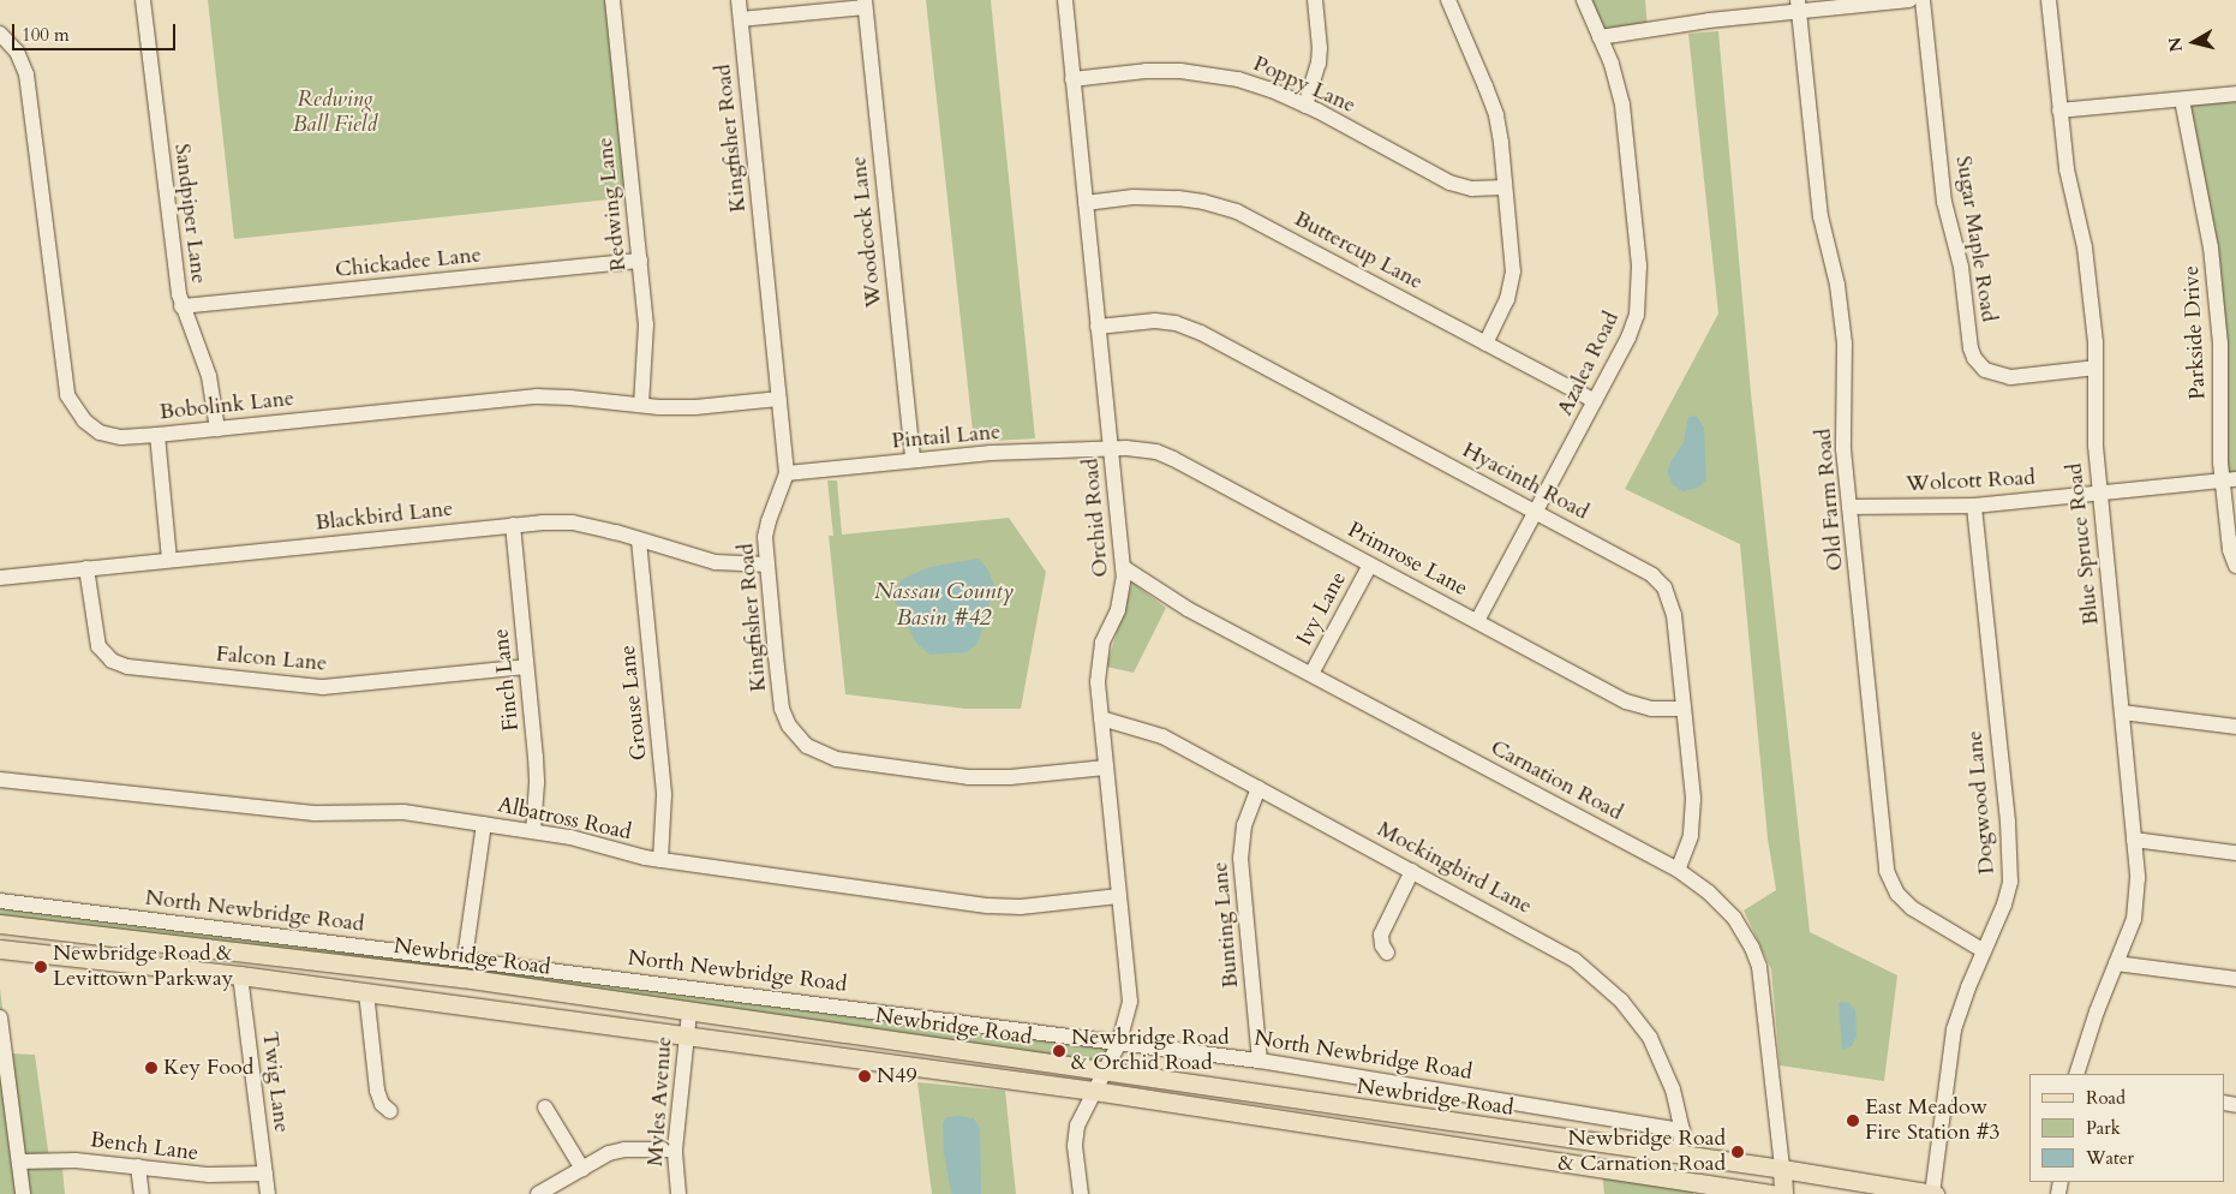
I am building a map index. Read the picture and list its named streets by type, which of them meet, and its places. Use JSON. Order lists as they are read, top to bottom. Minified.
{"streets":{"main road":["Newbridge Road"],"street":["Poppy Lane","Kingfisher Road","Redwing Lane","Sandpiper Lane","Woodcock Lane","Sugar Maple Road","Buttercup Lane","Chickadee Lane","Parkside Drive","Azalea Road","Bobolink Lane","Pintail Lane","Hyacinth Road","Wolcott Road","Old Farm Road","Blackbird Lane","Orchid Road","Blue Spruce Road","Primrose Lane","Ivy Lane","Falcon Lane","Finch Lane","Grouse Lane","Carnation Road","Dogwood Lane","Albatross Road","Mockingbird Lane","North Newbridge Road","Bunting Lane","Twig Lane","Myles Avenue","Bench Lane"]},"crossings":[["Poppy Lane","Orchid Road"],["Kingfisher Road","Bobolink Lane"],["Kingfisher Road","Pintail Lane"],["Kingfisher Road","Blackbird Lane"],["Kingfisher Road","Orchid Road"],["Redwing Lane","Chickadee Lane"],["Redwing Lane","Bobolink Lane"],["Sandpiper Lane","Chickadee Lane"],["Sandpiper Lane","Bobolink Lane"],["Woodcock Lane","Pintail Lane"],["Sugar Maple Road","Blue Spruce Road"],["Buttercup Lane","Azalea Road"],["Buttercup Lane","Orchid Road"],["Parkside Drive","Wolcott Road"],["Azalea Road","Hyacinth Road"],["Azalea Road","Primrose Lane"],["Pintail Lane","Orchid Road"],["Pintail Lane","Primrose Lane"],["Hyacinth Road","Orchid Road"],["Hyacinth Road","Primrose Lane"],["Hyacinth Road","Carnation Road"],["Wolcott Road","Old Farm Road"],["Wolcott Road","Blue Spruce Road"],["Wolcott Road","Dogwood Lane"],["Old Farm Road","Dogwood Lane"],["Blackbird Lane","Falcon Lane"],["Blackbird Lane","Finch Lane"],["Blackbird Lane","Grouse Lane"],["Orchid Road","Primrose Lane"],["Orchid Road","Carnation Road"],["Orchid Road","Albatross Road"],["Orchid Road","Mockingbird Lane"],["Orchid Road","North Newbridge Road"],["Orchid Road","Newbridge Road"],["Primrose Lane","Ivy Lane"],["Ivy Lane","Carnation Road"],["Falcon Lane","Finch Lane"],["Finch Lane","Albatross Road"],["Grouse Lane","Albatross Road"],["Carnation Road","Newbridge Road"],["Dogwood Lane","Newbridge Road"],["Mockingbird Lane","North Newbridge Road"],["Mockingbird Lane","Bunting Lane"],["Mockingbird Lane","Newbridge Road"],["North Newbridge Road","Bunting Lane"],["Newbridge Road","Twig Lane"],["Newbridge Road","Myles Avenue"],["Twig Lane","Bench Lane"]],"water":["Nassau County Basin #42"],"parks":["Redwing Ball Field"],"places":["Newbridge Road & Levittown Parkway","Newbridge Road & Orchid Road","Key Food","N49","East Meadow Fire Station #3","Newbridge Road & Carnation Road"],"legend":["Road","Park","Water"],"scale_bar":"100 m","north":"left"}
